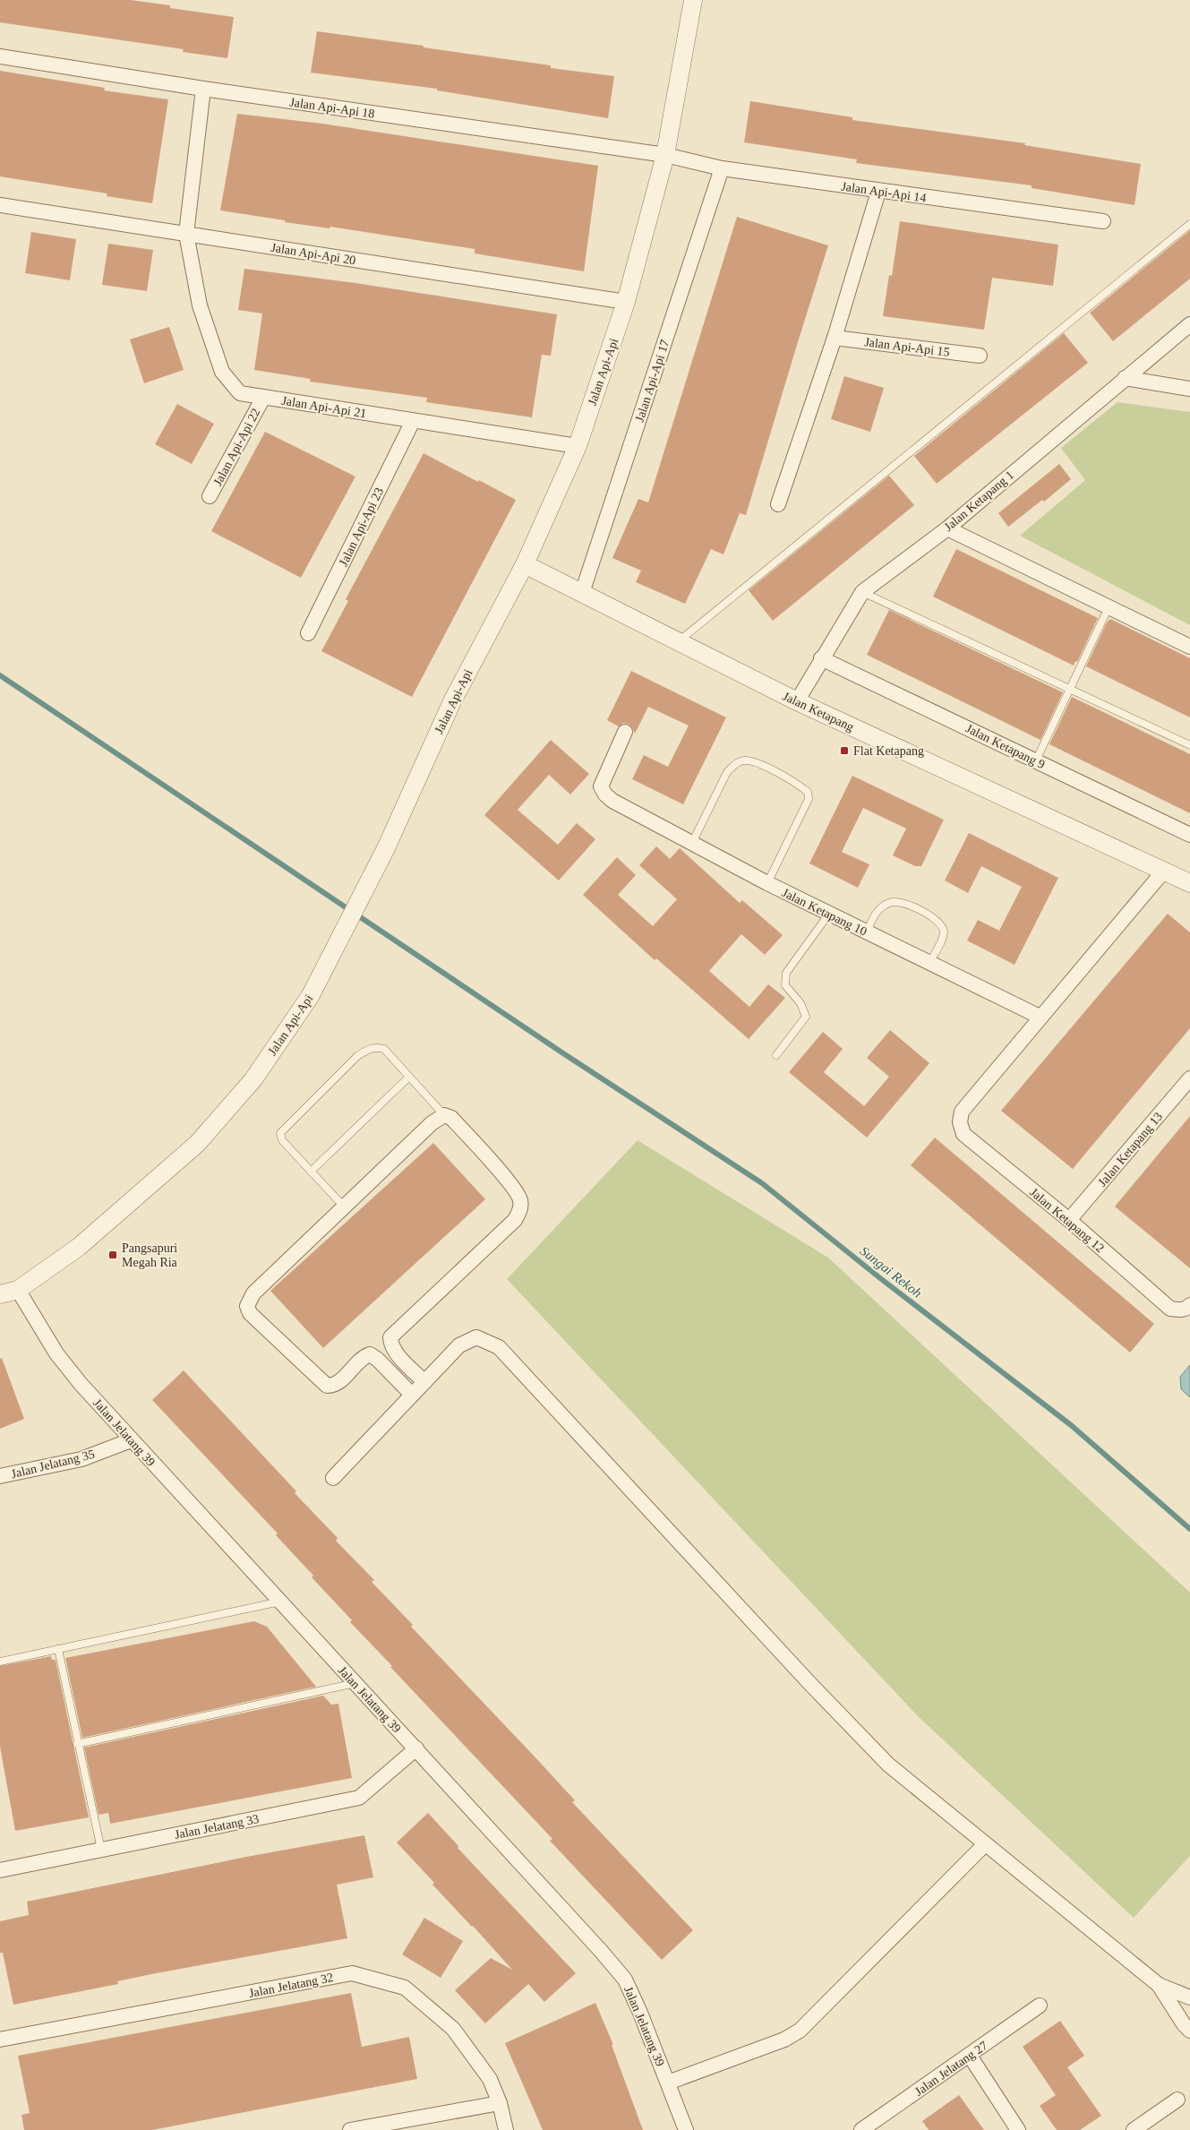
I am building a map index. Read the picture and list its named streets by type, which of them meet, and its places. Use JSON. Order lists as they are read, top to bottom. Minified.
{"streets":{"street":["Jalan Api-Api 18","Jalan Api-Api 14","Jalan Api-Api 20","Jalan Api-Api 15","Jalan Api-Api","Jalan Api-Api 17","Jalan Api-Api 21","Jalan Api-Api 22","Jalan Ketapang 1","Jalan Api-Api 23","Jalan Ketapang","Jalan Ketapang 9","Jalan Ketapang 10","Jalan Ketapang 13","Jalan Ketapang 12","Jalan Jelatang 39","Jalan Jelatang 35","Jalan Jelatang 33","Jalan Jelatang 32","Jalan Jelatang 27"]},"crossings":[["Jalan Api-Api 18","Jalan Api-Api 14"],["Jalan Api-Api 18","Jalan Api-Api"],["Jalan Api-Api 18","Jalan Api-Api 21"],["Jalan Api-Api 14","Jalan Api-Api"],["Jalan Api-Api 14","Jalan Api-Api 17"],["Jalan Api-Api 20","Jalan Api-Api"],["Jalan Api-Api 20","Jalan Api-Api 21"],["Jalan Api-Api","Jalan Api-Api 21"],["Jalan Api-Api","Jalan Ketapang"],["Jalan Api-Api","Jalan Jelatang 39"],["Jalan Api-Api 17","Jalan Ketapang"],["Jalan Api-Api 21","Jalan Api-Api 22"],["Jalan Api-Api 21","Jalan Api-Api 23"],["Jalan Ketapang 1","Jalan Ketapang"],["Jalan Ketapang 1","Jalan Ketapang 9"],["Jalan Ketapang 10","Jalan Ketapang 12"],["Jalan Ketapang 13","Jalan Ketapang 12"],["Jalan Jelatang 39","Jalan Jelatang 35"],["Jalan Jelatang 39","Jalan Jelatang 33"]],"water":["Sungai Rekoh"],"places":{"transit":["Flat Ketapang","Pangsapuri Megah Ria"]}}
